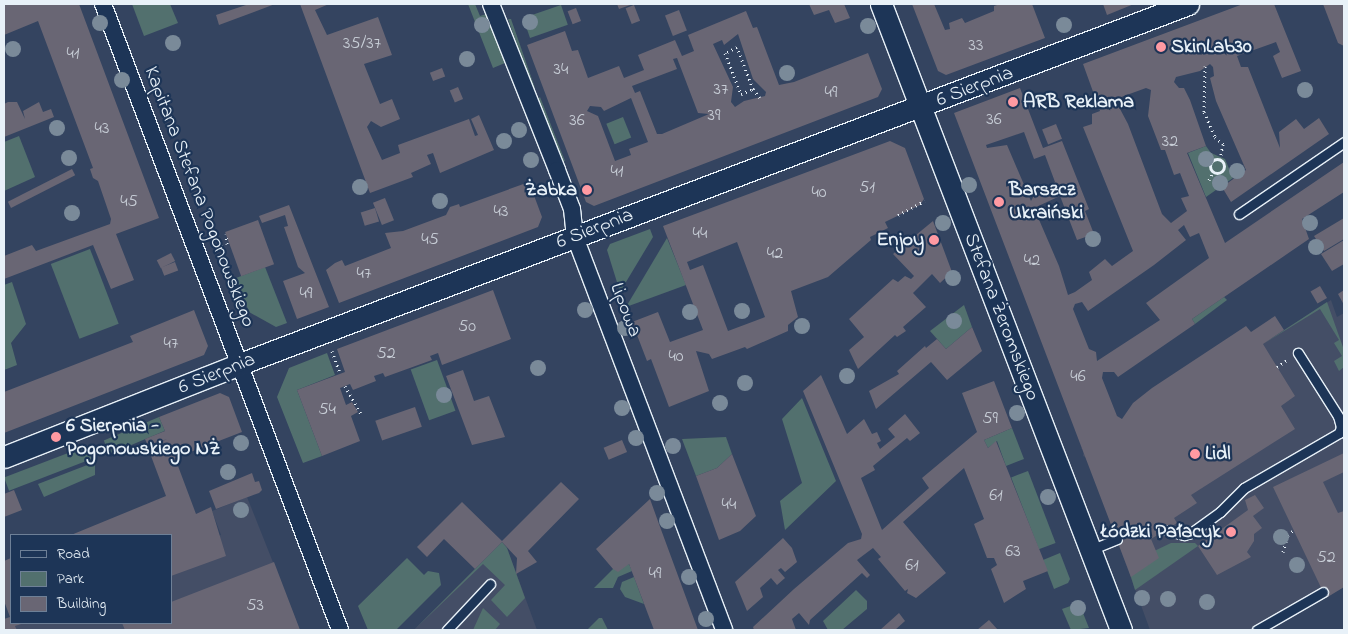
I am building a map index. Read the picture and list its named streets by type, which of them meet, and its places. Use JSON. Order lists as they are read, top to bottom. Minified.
{"streets":{"street":["6 Sierpnia","Kapitana Stefana Pogonowskiego","Lipowa","Stefana Żeromskiego"]},"crossings":[["6 Sierpnia","Kapitana Stefana Pogonowskiego"],["6 Sierpnia","Lipowa"],["6 Sierpnia","Stefana Żeromskiego"]],"places":["SkinLab30","ARB Reklama","Żabka","Barszcz Ukraiński","Enjoy","6 Sierpnia - Pogonowskiego NŻ","Lidl","Łódzki Pałacyk"],"house_numbers":["35/37","33","41","34","37","49","39","36","36","43","32","41","51","40","45","43","44","45","42","42","47","49","50","47","52","40","46","54","59","61","44","63","52","61","49","53"],"legend":["Road","Park","Building"]}
